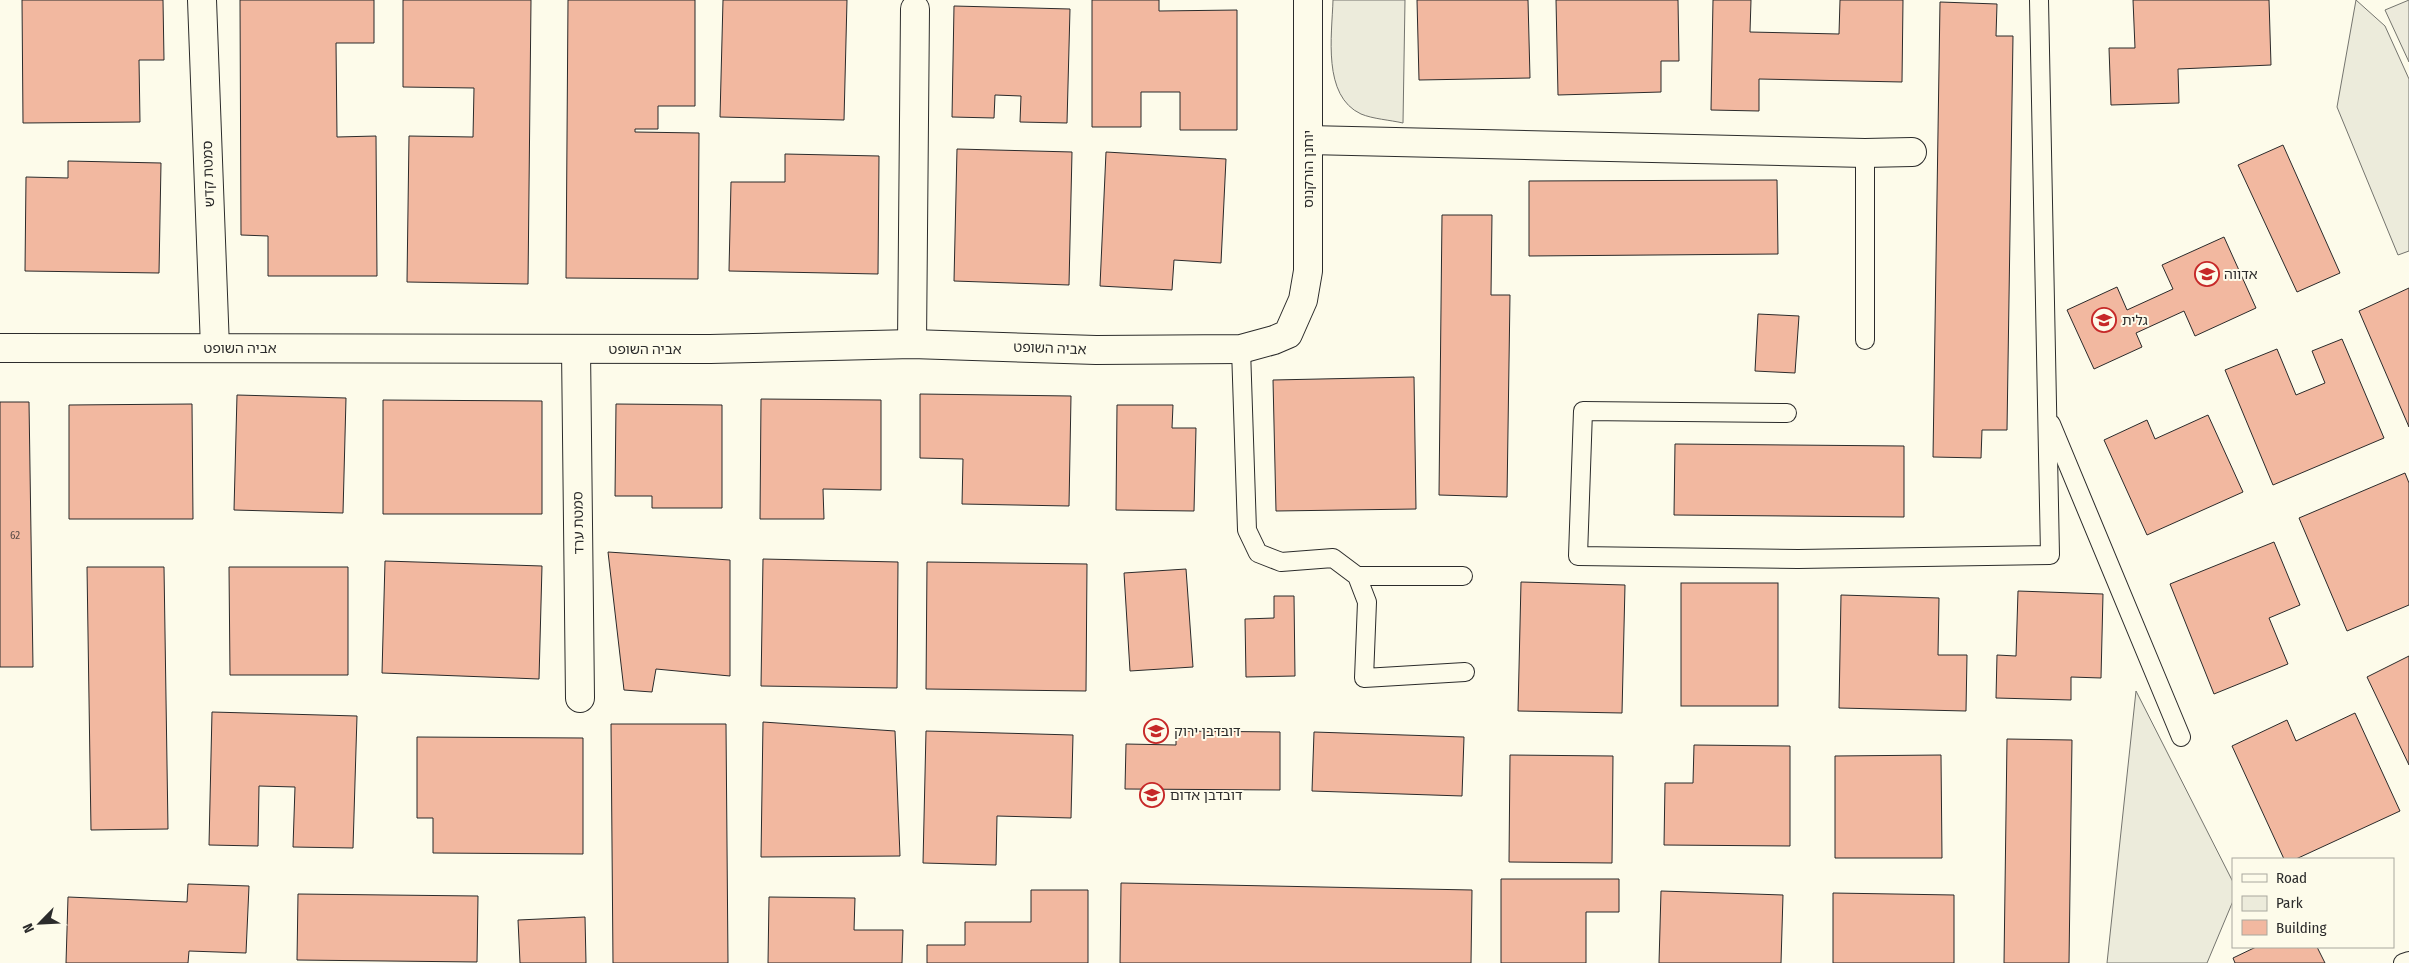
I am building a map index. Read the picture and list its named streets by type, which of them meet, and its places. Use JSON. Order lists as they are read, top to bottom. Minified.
{"streets":{"street":["יוחנן הורקנוס","סמטת קדש","אביה השופט","סמטת ערד"]},"crossings":[["יוחנן הורקנוס","אביה השופט"],["סמטת קדש","אביה השופט"],["אביה השופט","סמטת ערד"]],"places":{"school or university":["אדווה","גלית","דובדבן ירוק","דובדבן אדום"]},"house_numbers":["62"],"legend":["Road","Park","Building"],"north":"bottom left"}
